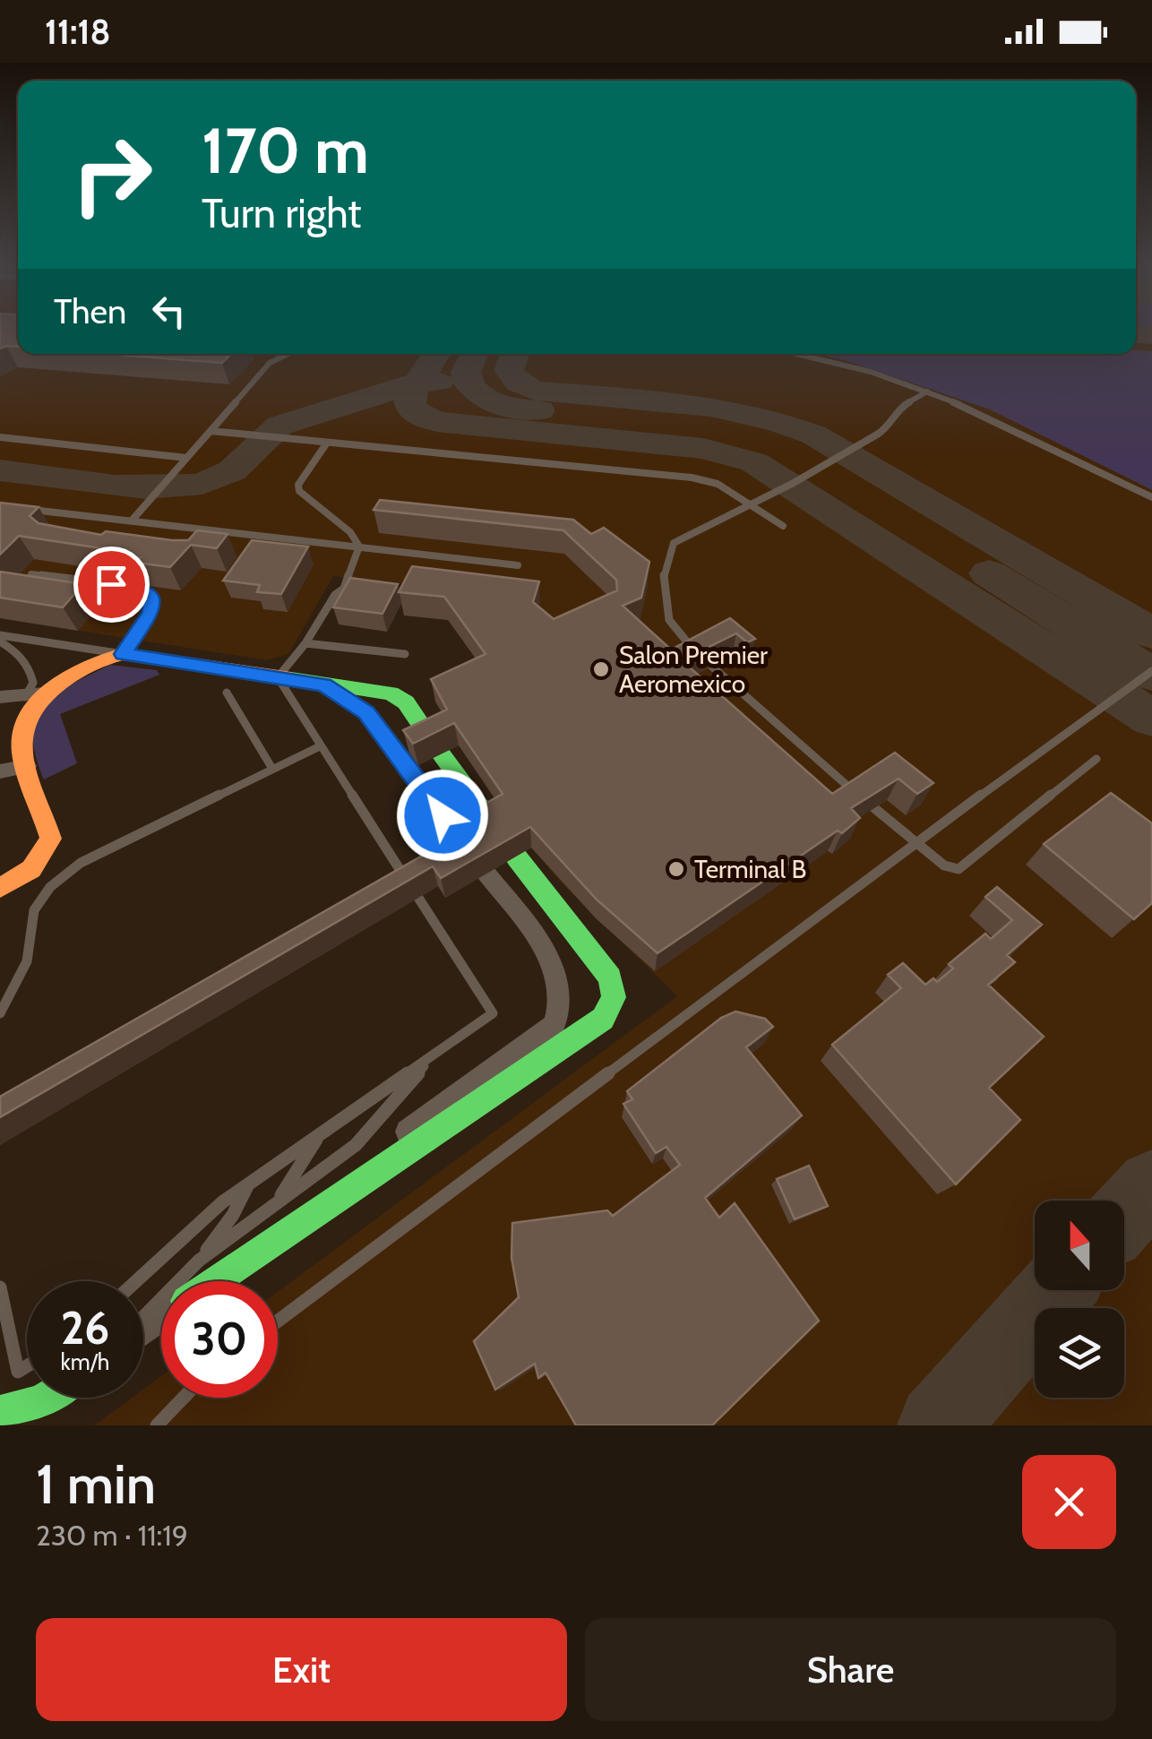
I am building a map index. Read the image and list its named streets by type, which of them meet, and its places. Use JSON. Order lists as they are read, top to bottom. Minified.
{"places":["Salon Premier Aeromexico","Terminal B"],"north":"top","page":{"status":"11:18","turn":["170 m","Turn right"],"then":"Then","speed":"26 km/h","limit":"30","heading":["1 min","230 m · 11:19"],"buttons":["Exit","Share"]}}
